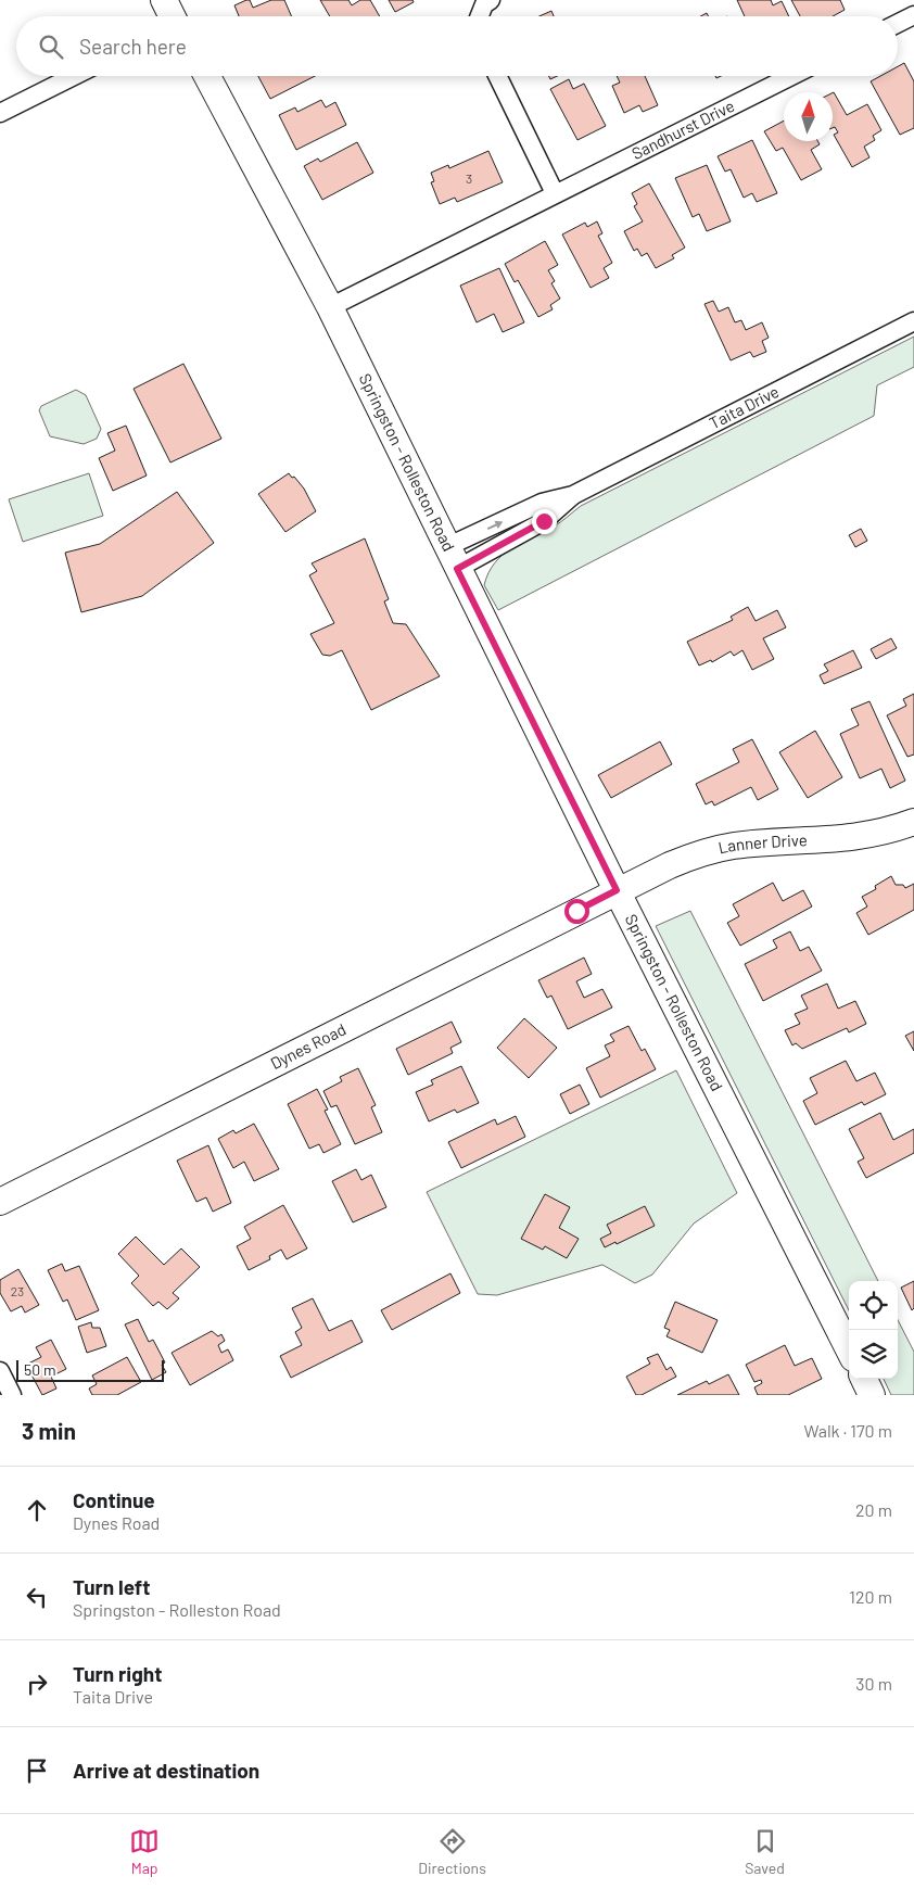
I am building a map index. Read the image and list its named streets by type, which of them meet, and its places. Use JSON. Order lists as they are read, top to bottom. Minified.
{"streets":{"main road":["Springston - Rolleston Road","Lanner Drive","Dynes Road"],"street":["Sandhurst Drive","Taita Drive"]},"crossings":[["Sandhurst Drive","Springston - Rolleston Road"],["Taita Drive","Springston - Rolleston Road"],["Springston - Rolleston Road","Lanner Drive"],["Springston - Rolleston Road","Dynes Road"],["Lanner Drive","Dynes Road"]],"house_numbers":["3","23"],"scale_bar":"50 m","north":"top","page":{"search":"Search here","scale":"50 m","heading":["3 min","Walk · 170 m"],"list":[["Continue","Dynes Road","20 m"],["Turn left","Springston - Rolleston Road","120 m"],["Turn right","Taita Drive","30 m"],"Arrive at destination"],"nav":["Map","Directions","Saved"]}}
